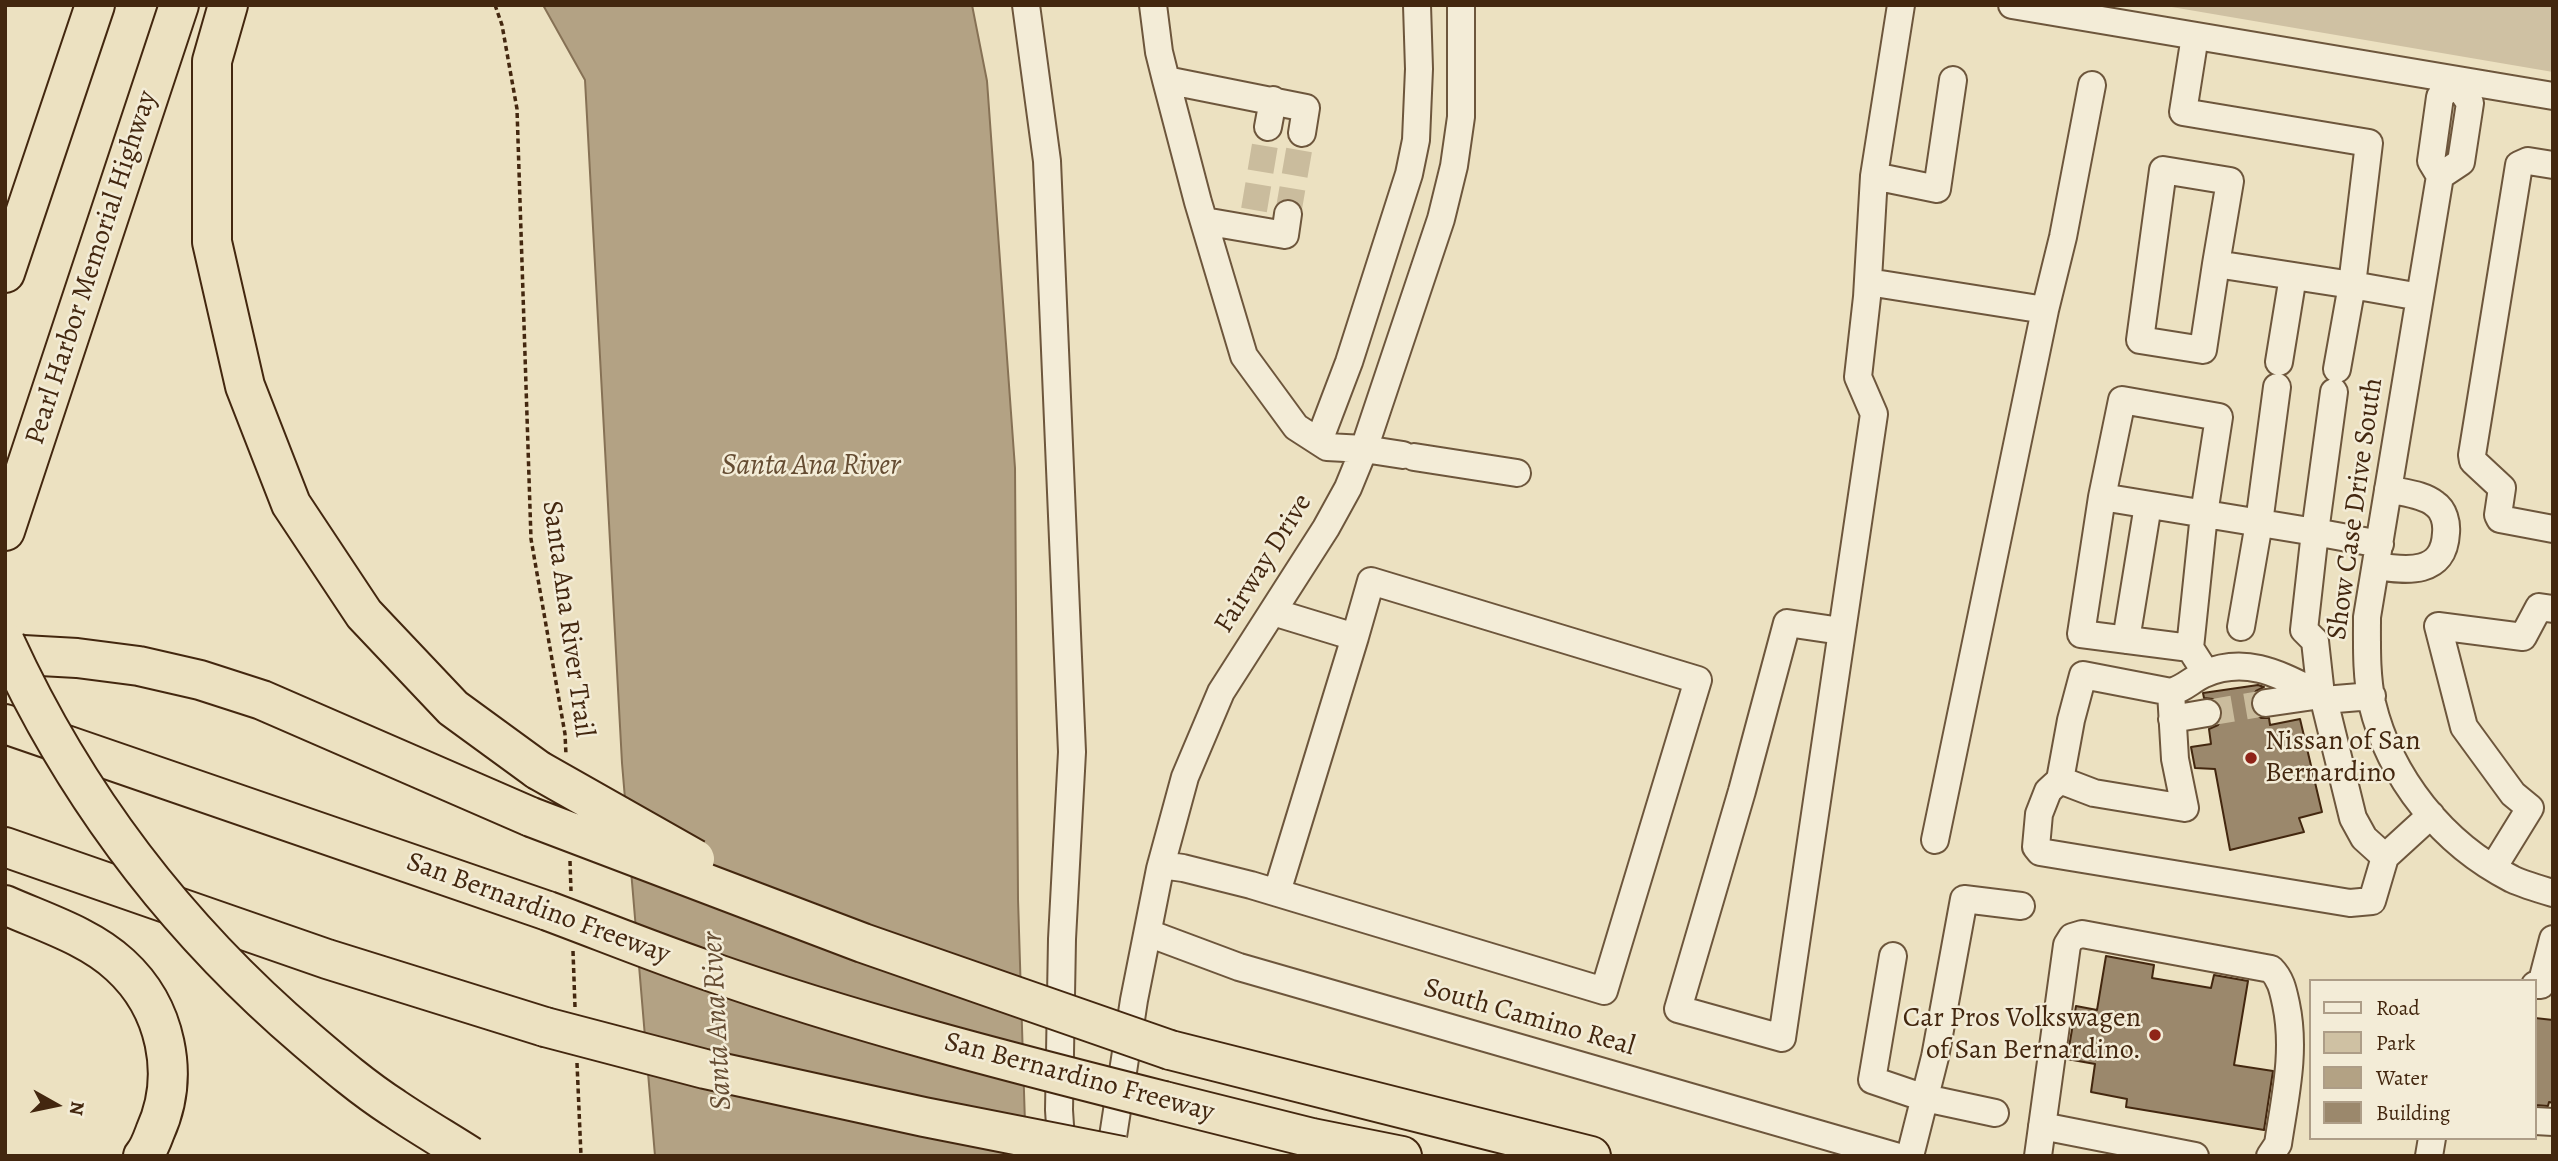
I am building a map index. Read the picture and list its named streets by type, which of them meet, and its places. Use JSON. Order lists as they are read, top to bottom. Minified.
{"streets":{"highway":["Pearl Harbor Memorial Highway","San Bernardino Freeway"],"street":["Show Case Drive South","Fairway Drive","South Camino Real"],"path":["Santa Ana River Trail"]},"crossings":[["Fairway Drive","South Camino Real"]],"water":["Santa Ana River"],"places":["Nissan of San Bernardino","Car Pros Volkswagen of San Bernardino."],"legend":["Road","Park","Water","Building"],"north":"right"}
